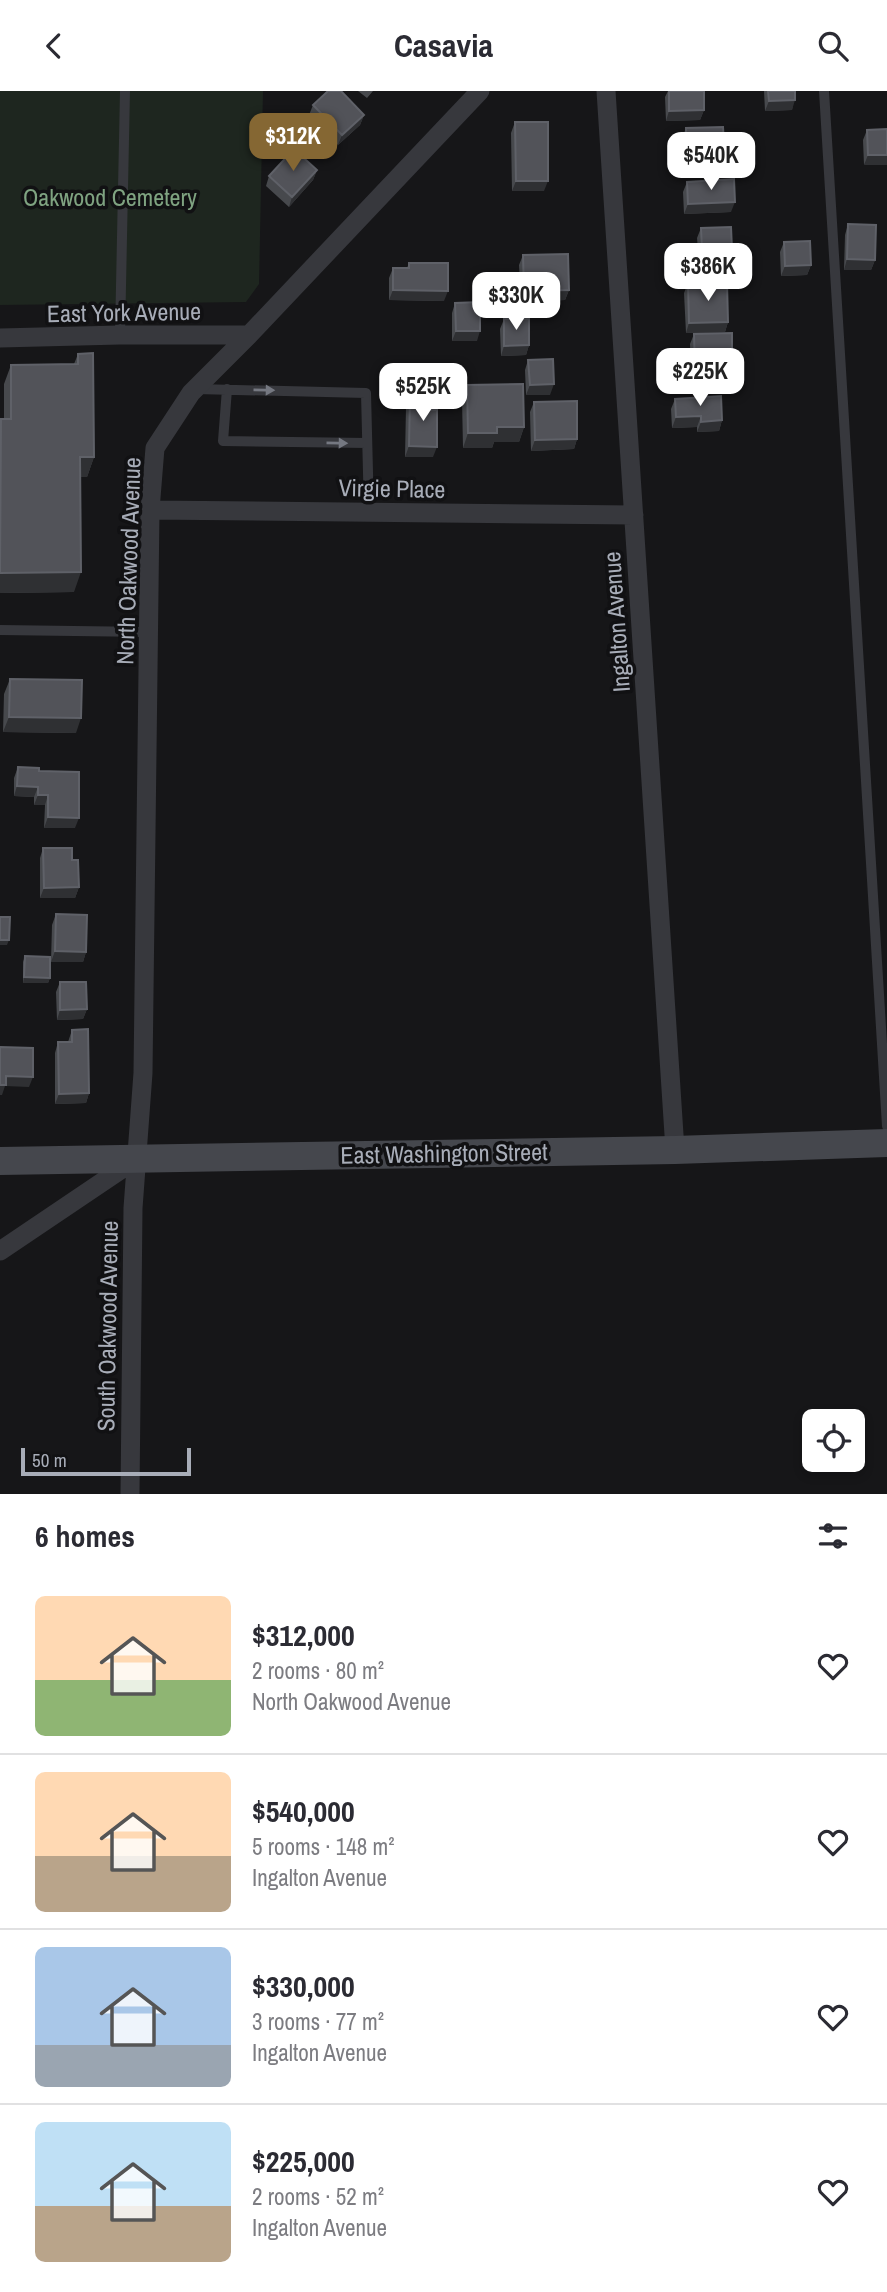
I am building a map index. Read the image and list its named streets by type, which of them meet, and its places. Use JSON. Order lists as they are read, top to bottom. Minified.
{"streets":{"main road":["East Washington Street"],"street":["East York Avenue","Virgie Place","North Oakwood Avenue","Ingalton Avenue","South Oakwood Avenue"]},"crossings":[["East York Avenue","North Oakwood Avenue"],["Virgie Place","North Oakwood Avenue"],["Virgie Place","Ingalton Avenue"],["North Oakwood Avenue","East Washington Street"],["North Oakwood Avenue","South Oakwood Avenue"],["Ingalton Avenue","East Washington Street"],["East Washington Street","South Oakwood Avenue"]],"parks":["Oakwood Cemetery"],"scale_bar":"50 m","page":{"header":"Casavia","price":["$312K","$540K","$386K","$330K","$225K","$525K"],"scale":"50 m","heading":"6 homes","list":[{"name":"$312,000","note":"2 rooms · 80 m² · North Oakwood Avenue"},{"name":"$540,000","note":"5 rooms · 148 m² · Ingalton Avenue"},{"name":"$330,000","note":"3 rooms · 77 m² · Ingalton Avenue"},{"name":"$225,000","note":"2 rooms · 52 m² · Ingalton Avenue"}]}}
